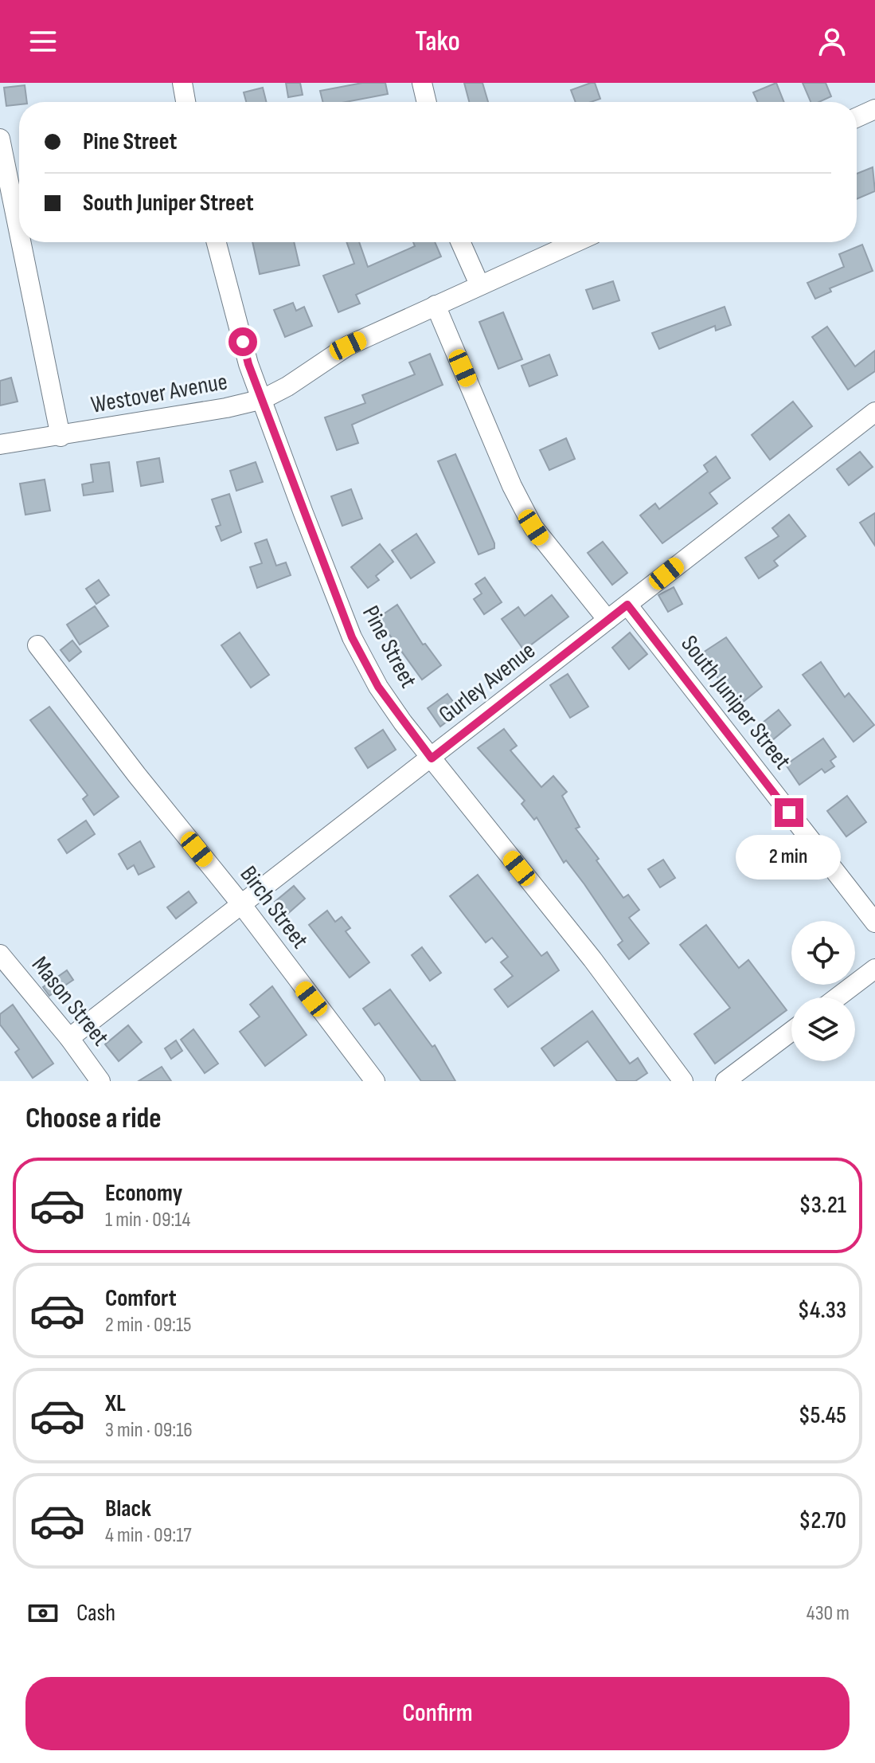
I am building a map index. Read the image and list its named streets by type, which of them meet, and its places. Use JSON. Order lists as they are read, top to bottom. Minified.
{"streets":{"street":["Westover Avenue","Pine Street","Gurley Avenue","South Juniper Street","Birch Street","Mason Street"]},"crossings":[["Westover Avenue","Pine Street"],["Pine Street","Gurley Avenue"],["Gurley Avenue","South Juniper Street"],["Gurley Avenue","Birch Street"],["Gurley Avenue","Mason Street"]],"page":{"header":"Tako","banner":["Pine Street","South Juniper Street"],"bubble":"2 min","heading":"Choose a ride","list":[{"name":"Economy","note":"1 min · 09:14","value":"$3.21"},{"name":"Comfort","note":"2 min · 09:15","value":"$4.33"},{"name":"XL","note":"3 min · 09:16","value":"$5.45"},{"name":"Black","note":"4 min · 09:17","value":"$2.70"}],"pay":["Cash","430 m"],"buttons":"Confirm"}}
